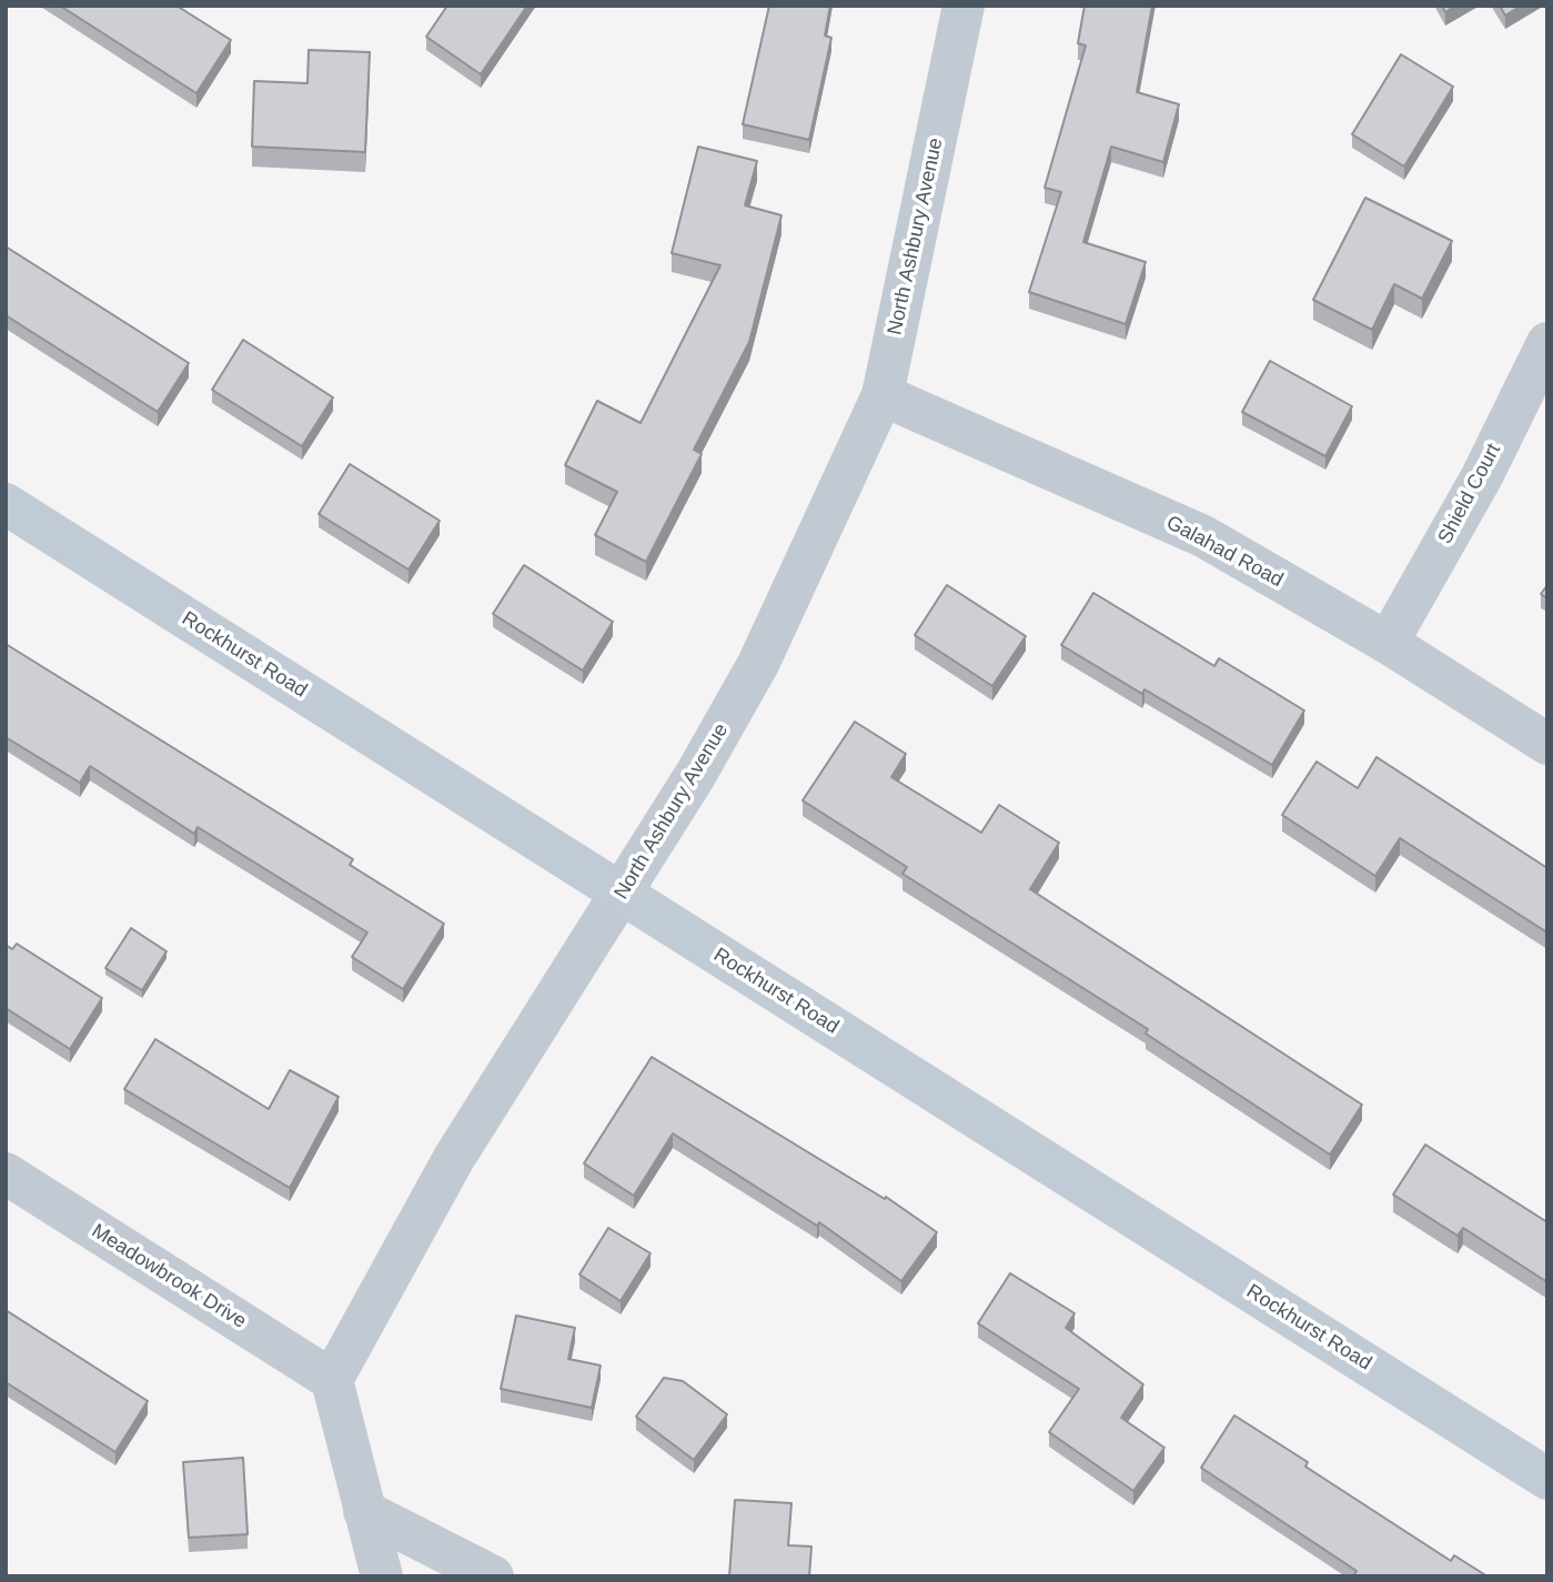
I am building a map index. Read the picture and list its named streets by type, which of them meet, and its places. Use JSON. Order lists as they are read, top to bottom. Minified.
{"streets":{"street":["North Ashbury Avenue","Shield Court","Galahad Road","Rockhurst Road","Meadowbrook Drive"]},"crossings":[["North Ashbury Avenue","Galahad Road"],["North Ashbury Avenue","Rockhurst Road"],["North Ashbury Avenue","Meadowbrook Drive"],["Shield Court","Galahad Road"]]}
